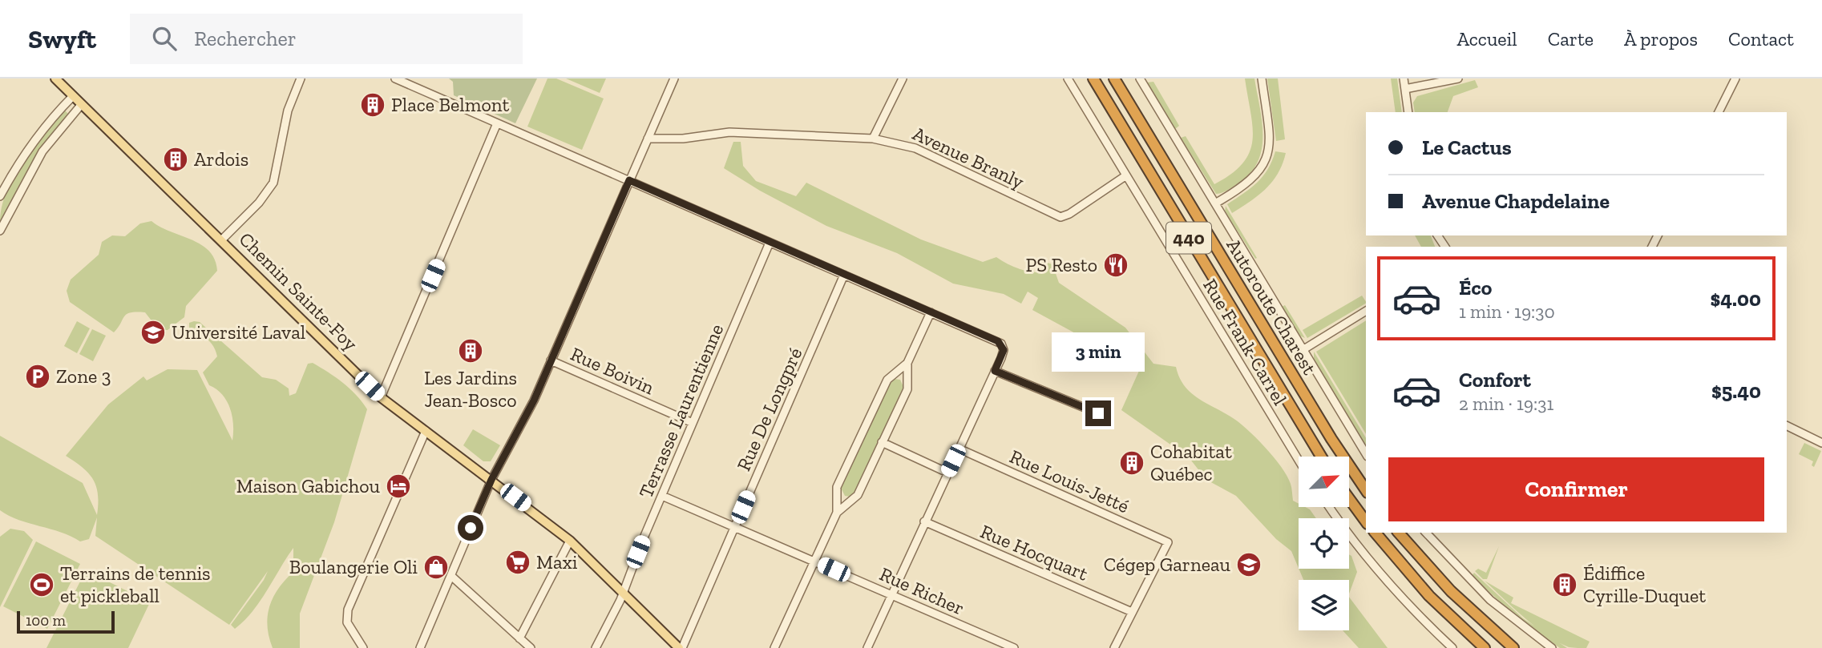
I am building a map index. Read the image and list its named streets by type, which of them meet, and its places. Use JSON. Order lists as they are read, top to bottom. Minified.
{"streets":{"highway":["440","Autoroute Charest"],"main road":["Chemin Sainte-Foy"],"street":["Avenue Branly","Rue Frank-Carrel","Rue Boivin","Rue De Longpré","Terrasse Laurentienne","Rue Louis-Jetté","Rue Hocquart","Rue Richer"]},"crossings":[["Avenue Branly","Rue Frank-Carrel"],["Chemin Sainte-Foy","Rue De Longpré"],["Chemin Sainte-Foy","Terrasse Laurentienne"],["Rue Boivin","Terrasse Laurentienne"],["Rue De Longpré","Rue Richer"],["Terrasse Laurentienne","Rue Richer"],["Rue Louis-Jetté","Rue Hocquart"]],"places":{"building":["Place Belmont","Ardois","Les Jardins Jean-Bosco","Cohabitat Québec","Édiffice Cyrille-Duquet"],"restaurant":["PS Resto"],"school or university":["Université Laval","Cégep Garneau"],"parking":["Zone 3"],"hotel":["Maison Gabichou"],"supermarket":["Maxi"],"shop":["Boulangerie Oli"],"sports":["Terrains de tennis et pickleball"]},"scale_bar":"100 m","north":"top right","page":{"header":"Swyft","search":"Rechercher","nav":["Accueil","Carte","À propos","Contact"],"banner":["Le Cactus","Avenue Chapdelaine"],"list":[{"name":"Éco","note":"1 min · 19:30","value":"$4.00"},{"name":"Confort","note":"2 min · 19:31","value":"$5.40"}],"bubble":"3 min","buttons":"Confirmer","scale":"100 m"}}
